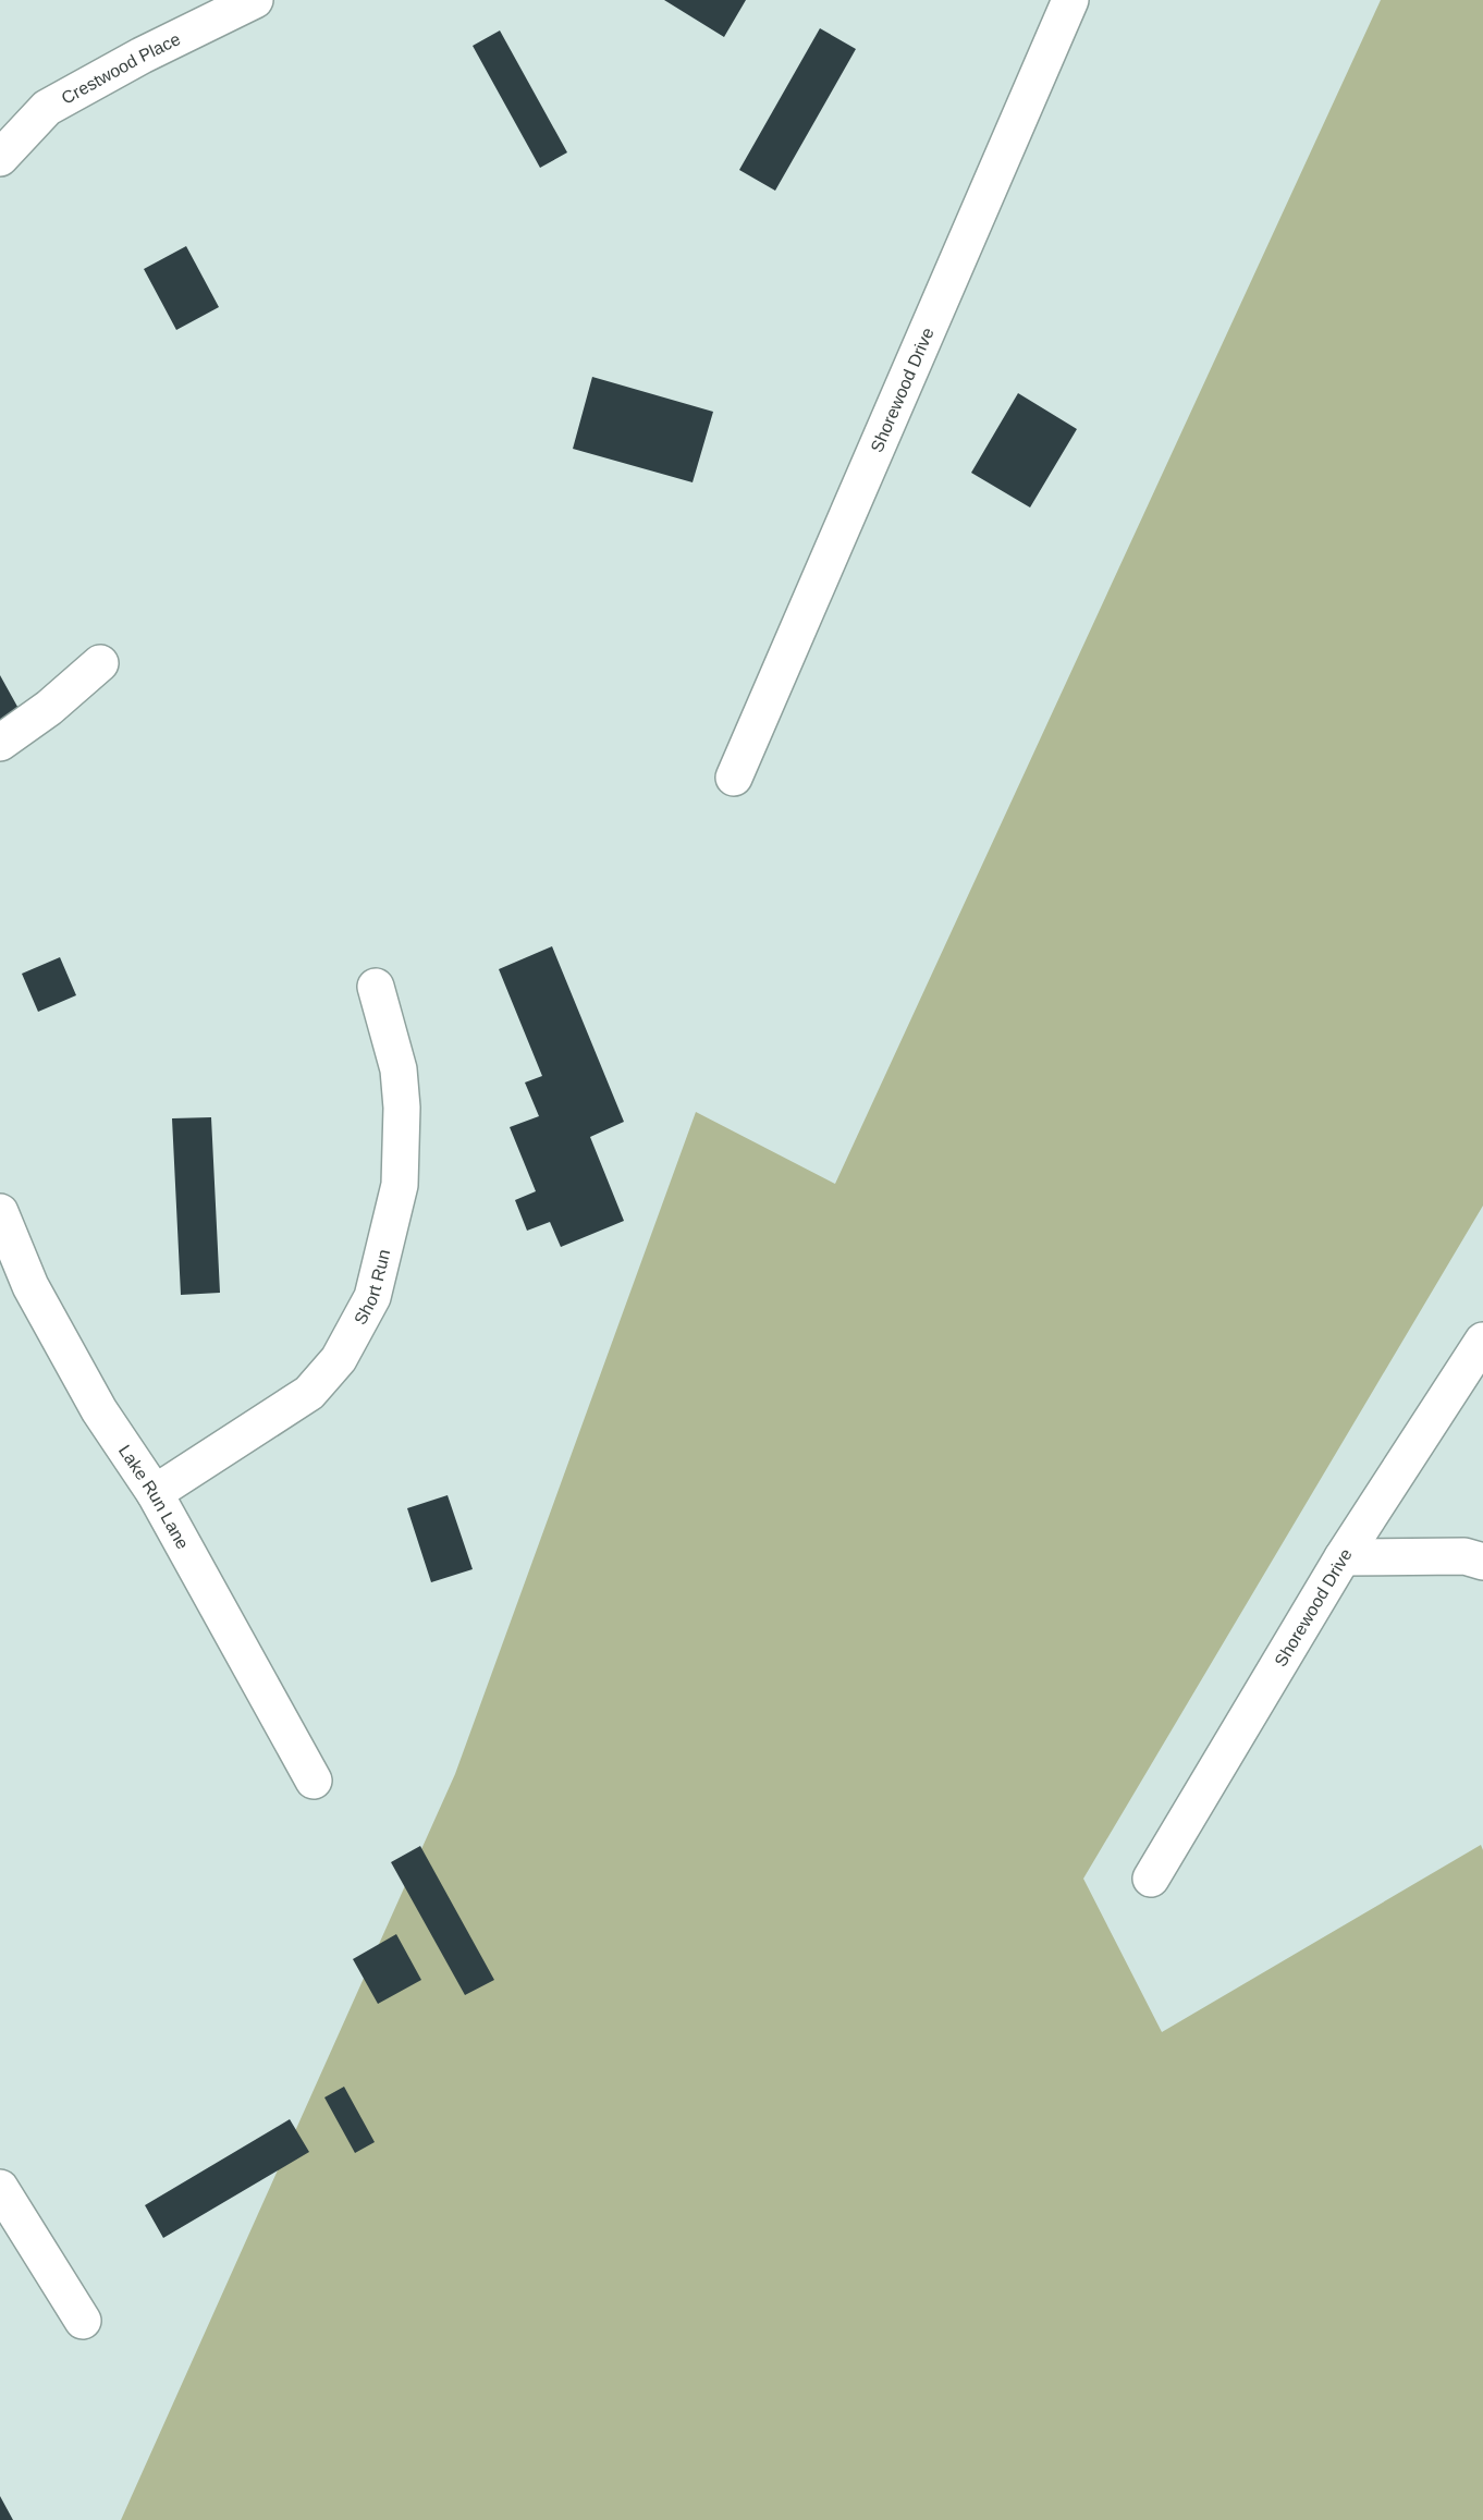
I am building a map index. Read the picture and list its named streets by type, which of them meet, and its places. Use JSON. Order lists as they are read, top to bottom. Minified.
{"streets":{"street":["Crestwood Place","Shorewood Drive","Short Run","Lake Run Lane"]},"crossings":[["Short Run","Lake Run Lane"]]}
